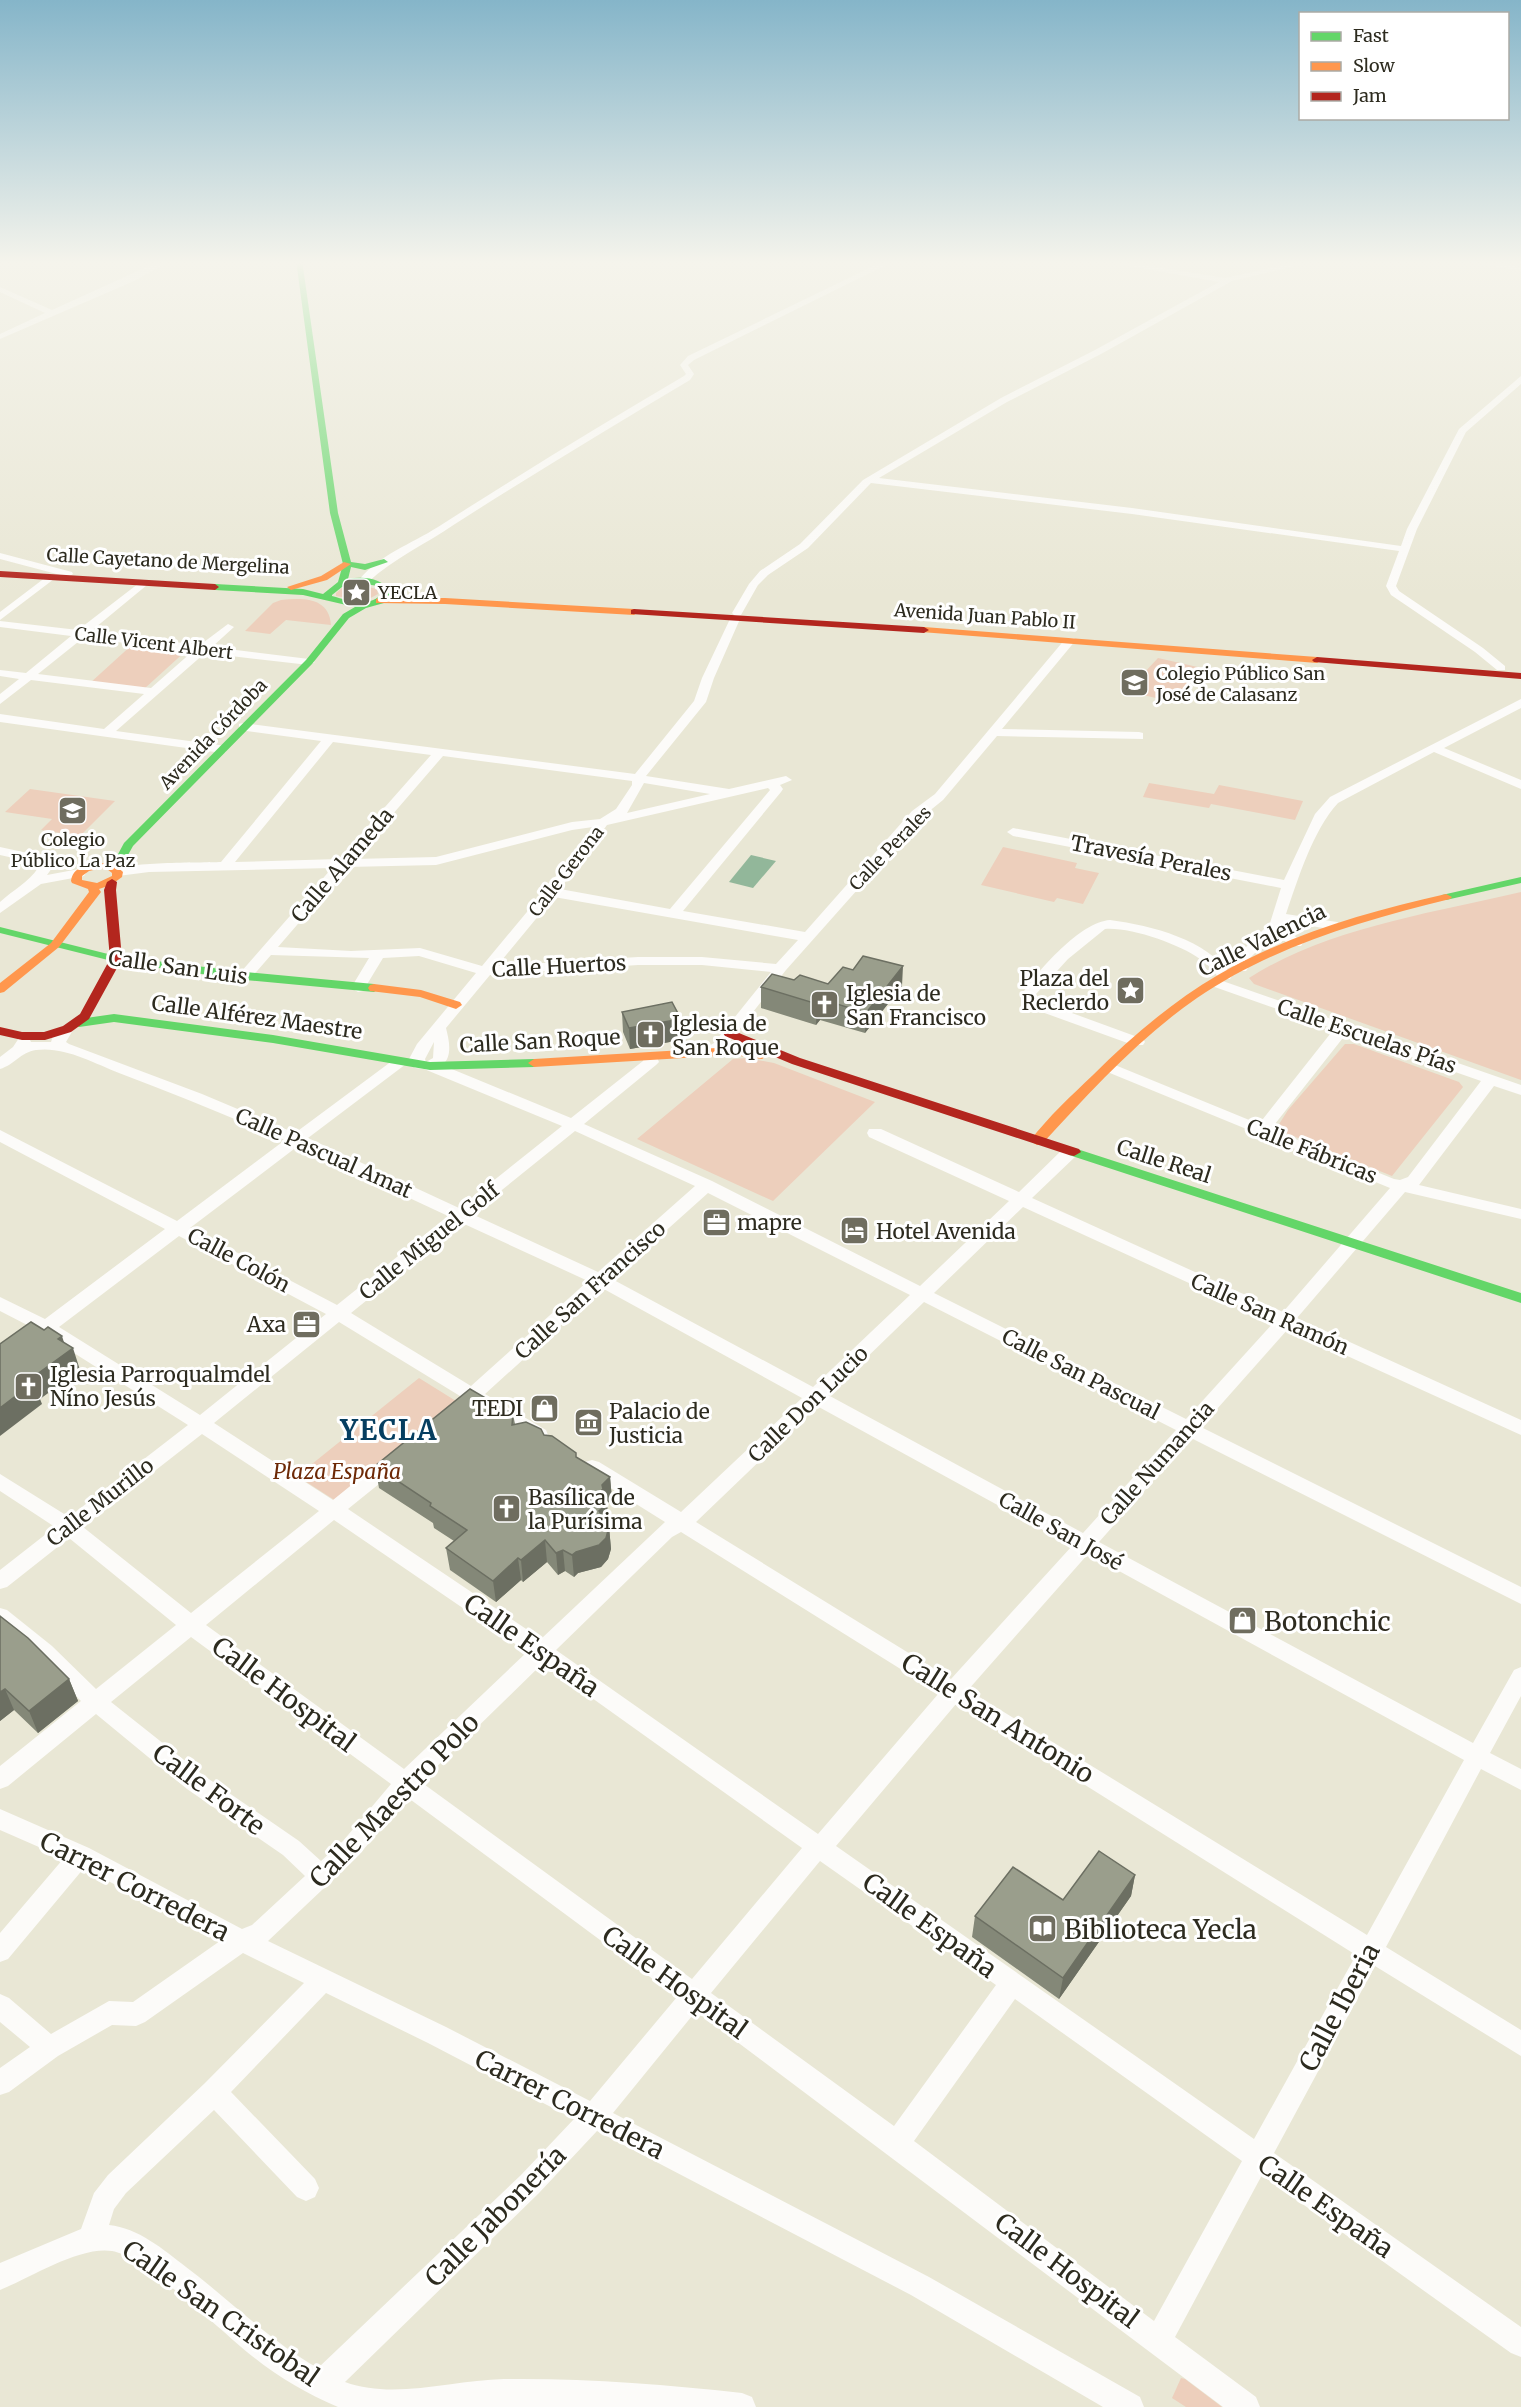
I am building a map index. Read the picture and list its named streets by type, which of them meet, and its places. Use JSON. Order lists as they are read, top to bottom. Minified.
{"streets":{"main road":["Calle Cayetano de Mergelina","Avenida Juan Pablo II","Avenida Córdoba","Calle Valencia","Calle San Luis","Calle Alférez Maestre","Calle San Roque","Calle Real"],"street":["Calle Vicent Albert","Calle Perales","Travesía Perales","Calle Alameda","Calle Gerona","Calle Huertos","Calle Escuelas Pías","Calle Fábricas","Calle Pascual Amat","Calle Miguel Golf","Calle Colón","Calle San Francisco","Calle San Ramón","Calle San Pascual","Calle Don Lucio","Calle Numancia","Calle Murillo","Calle San José","Calle España","Calle Hospital","Calle San Antonio","Calle Forte","Calle Maestro Polo","Carrer Corredera","Calle Iberia","Calle Jabonería","Calle San Cristobal"]},"crossings":[["Avenida Juan Pablo II","Calle Perales"],["Avenida Juan Pablo II","Calle Gerona"],["Calle Vicent Albert","Avenida Córdoba"],["Calle Perales","Calle Huertos"],["Calle Perales","Calle San Roque"],["Calle Alameda","Calle Huertos"],["Calle Alameda","Calle San Luis"],["Calle Gerona","Calle Huertos"],["Calle Gerona","Calle San Luis"],["Calle Gerona","Calle Alférez Maestre"],["Calle Gerona","Calle San Roque"],["Calle Gerona","Calle San Pascual"],["Calle Valencia","Calle Escuelas Pías"],["Calle Valencia","Calle Fábricas"],["Calle Valencia","Calle Real"],["Calle Alférez Maestre","Calle San Roque"],["Calle Alférez Maestre","Calle Pascual Amat"],["Calle Alférez Maestre","Calle San Pascual"],["Calle Escuelas Pías","Calle Numancia"],["Calle San Roque","Calle Real"],["Calle San Roque","Calle Miguel Golf"],["Calle San Roque","Calle San Pascual"],["Calle Fábricas","Calle Numancia"],["Calle Pascual Amat","Calle Miguel Golf"],["Calle Pascual Amat","Calle San Francisco"],["Calle Pascual Amat","Calle San José"],["Calle Real","Calle Don Lucio"],["Calle Real","Calle Numancia"],["Calle Miguel Golf","Calle Colón"],["Calle Miguel Golf","Calle San Pascual"],["Calle Miguel Golf","Calle Murillo"],["Calle Miguel Golf","Calle España"],["Calle Colón","Calle San Francisco"],["Calle San Francisco","Calle San Pascual"],["Calle San Francisco","Calle San José"],["Calle San Ramón","Calle Don Lucio"],["Calle San Ramón","Calle Numancia"],["Calle San Pascual","Calle Don Lucio"],["Calle San Pascual","Calle Numancia"],["Calle Don Lucio","Calle San José"],["Calle Don Lucio","Calle España"],["Calle Don Lucio","Calle San Antonio"],["Calle Don Lucio","Calle Maestro Polo"],["Calle Numancia","Calle San José"],["Calle Numancia","Calle España"],["Calle Numancia","Calle San Antonio"],["Calle Numancia","Calle Jabonería"],["Calle Murillo","Calle España"],["Calle Murillo","Calle Hospital"],["Calle San José","Calle Iberia"],["Calle España","Calle Maestro Polo"],["Calle España","Calle Iberia"],["Calle España","Calle Jabonería"],["Calle Hospital","Calle Maestro Polo"],["Calle Hospital","Calle Iberia"],["Calle Hospital","Calle Jabonería"],["Calle San Antonio","Calle Iberia"],["Calle Forte","Calle Maestro Polo"],["Calle Maestro Polo","Carrer Corredera"],["Carrer Corredera","Calle Jabonería"],["Calle Jabonería","Calle San Cristobal"]],"districts":["YECLA"],"parks":["Plaza España"],"places":{"place":["YECLA","Plaza del Reclerdo"],"school or university":["Colegio Público San José de Calasanz","Colegio Público La Paz"],"church":["Iglesia de San Francisco","Iglesia de San Roque","Iglesia Parroqualmdel Níno Jesús","Basílica de la Purísima"],"office":["mapre","Axa"],"hotel":["Hotel Avenida"],"shop":["TEDI","Botonchic"],"museum":["Palacio de Justicia"],"library":["Biblioteca Yecla"]},"legend":["Fast","Slow","Jam"]}
